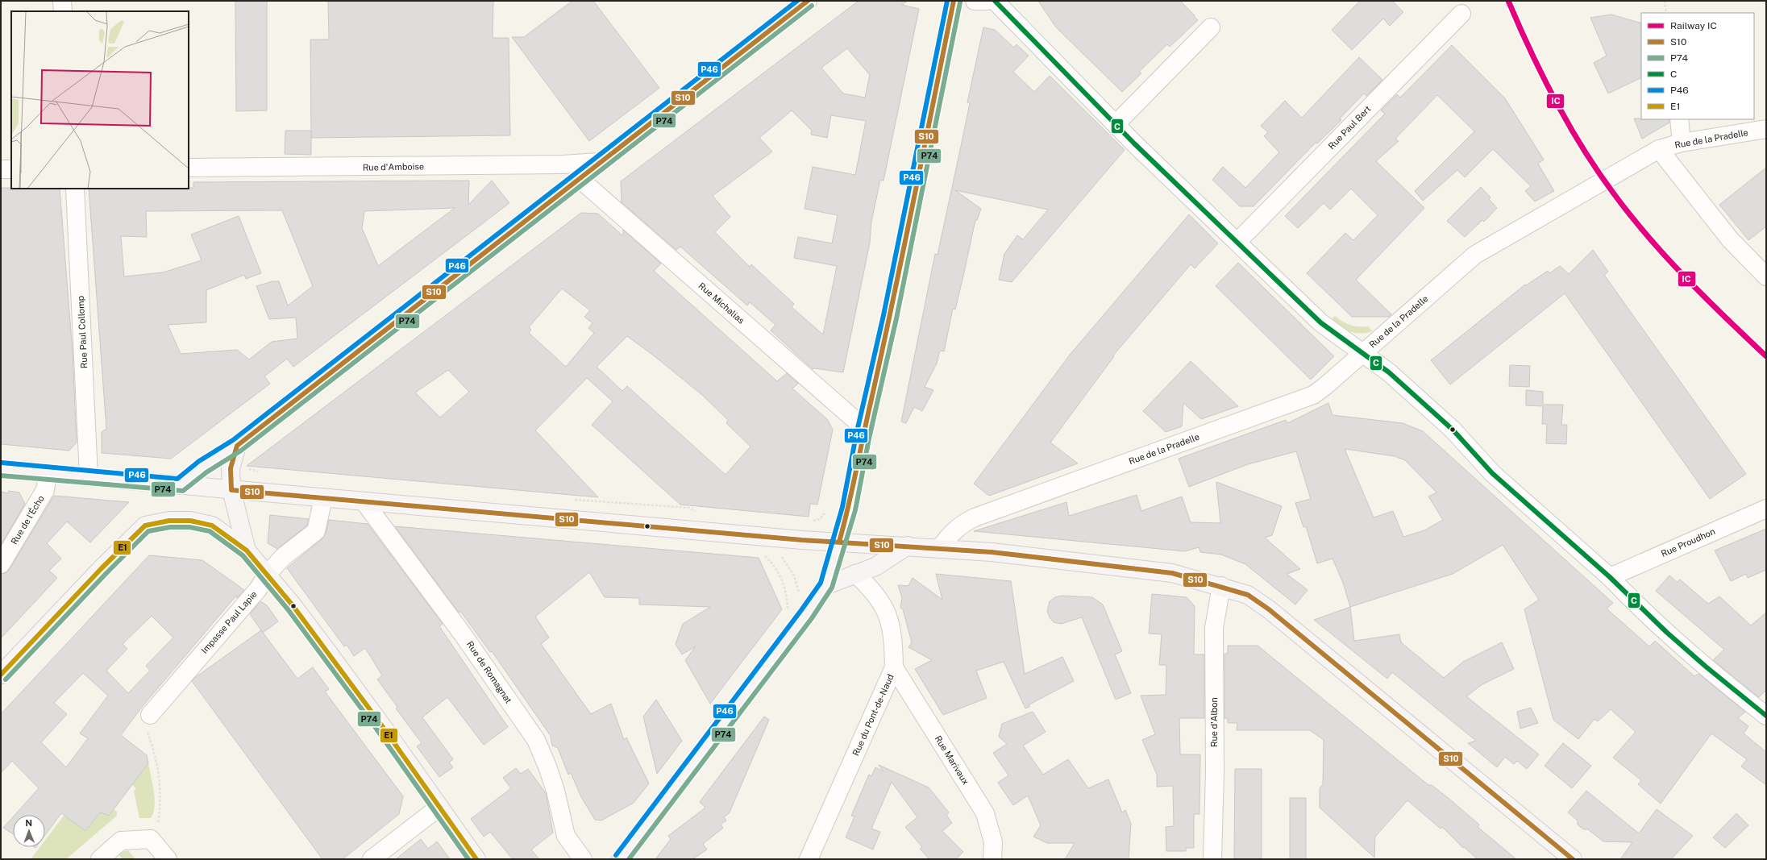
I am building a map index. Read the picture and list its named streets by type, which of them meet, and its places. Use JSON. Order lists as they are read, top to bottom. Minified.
{"streets":{"street":["Rue Paul Bert","Rue de la Pradelle","Rue d'Amboise","Rue Michalias","Rue Paul Collomp","Rue de l'Écho","Rue Proudhon","Impasse Paul Lapie","Rue de Romagnat","Rue du Pont-de-Naud","Rue d'Albon","Rue Marivaux"]},"crossings":[["Rue du Pont-de-Naud","Rue Marivaux"]],"lines":["rail line IC","transit line S10","transit line C","transit line P46","transit line P74","transit line E1"],"legend":["Railway IC","S10","P74","C","P46","E1"],"north":"top"}
